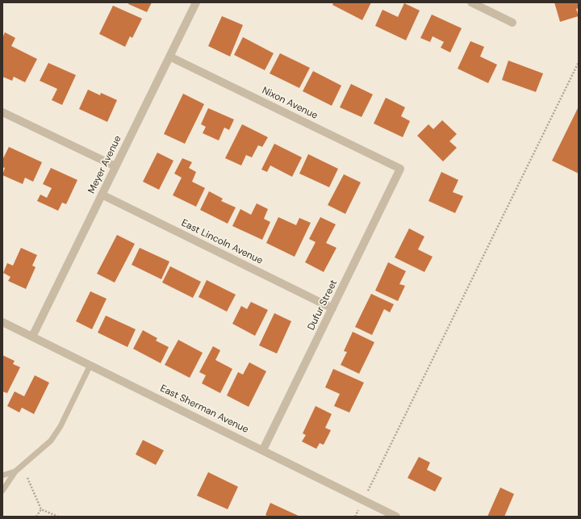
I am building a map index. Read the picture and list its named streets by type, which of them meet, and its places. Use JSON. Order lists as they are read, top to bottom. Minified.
{"streets":{"street":["Nixon Avenue","Meyer Avenue","East Lincoln Avenue","Dufur Street","East Sherman Avenue"]},"crossings":[["Nixon Avenue","Meyer Avenue"],["Nixon Avenue","Dufur Street"],["Meyer Avenue","East Lincoln Avenue"],["Meyer Avenue","East Sherman Avenue"],["East Lincoln Avenue","Dufur Street"],["Dufur Street","East Sherman Avenue"]]}
